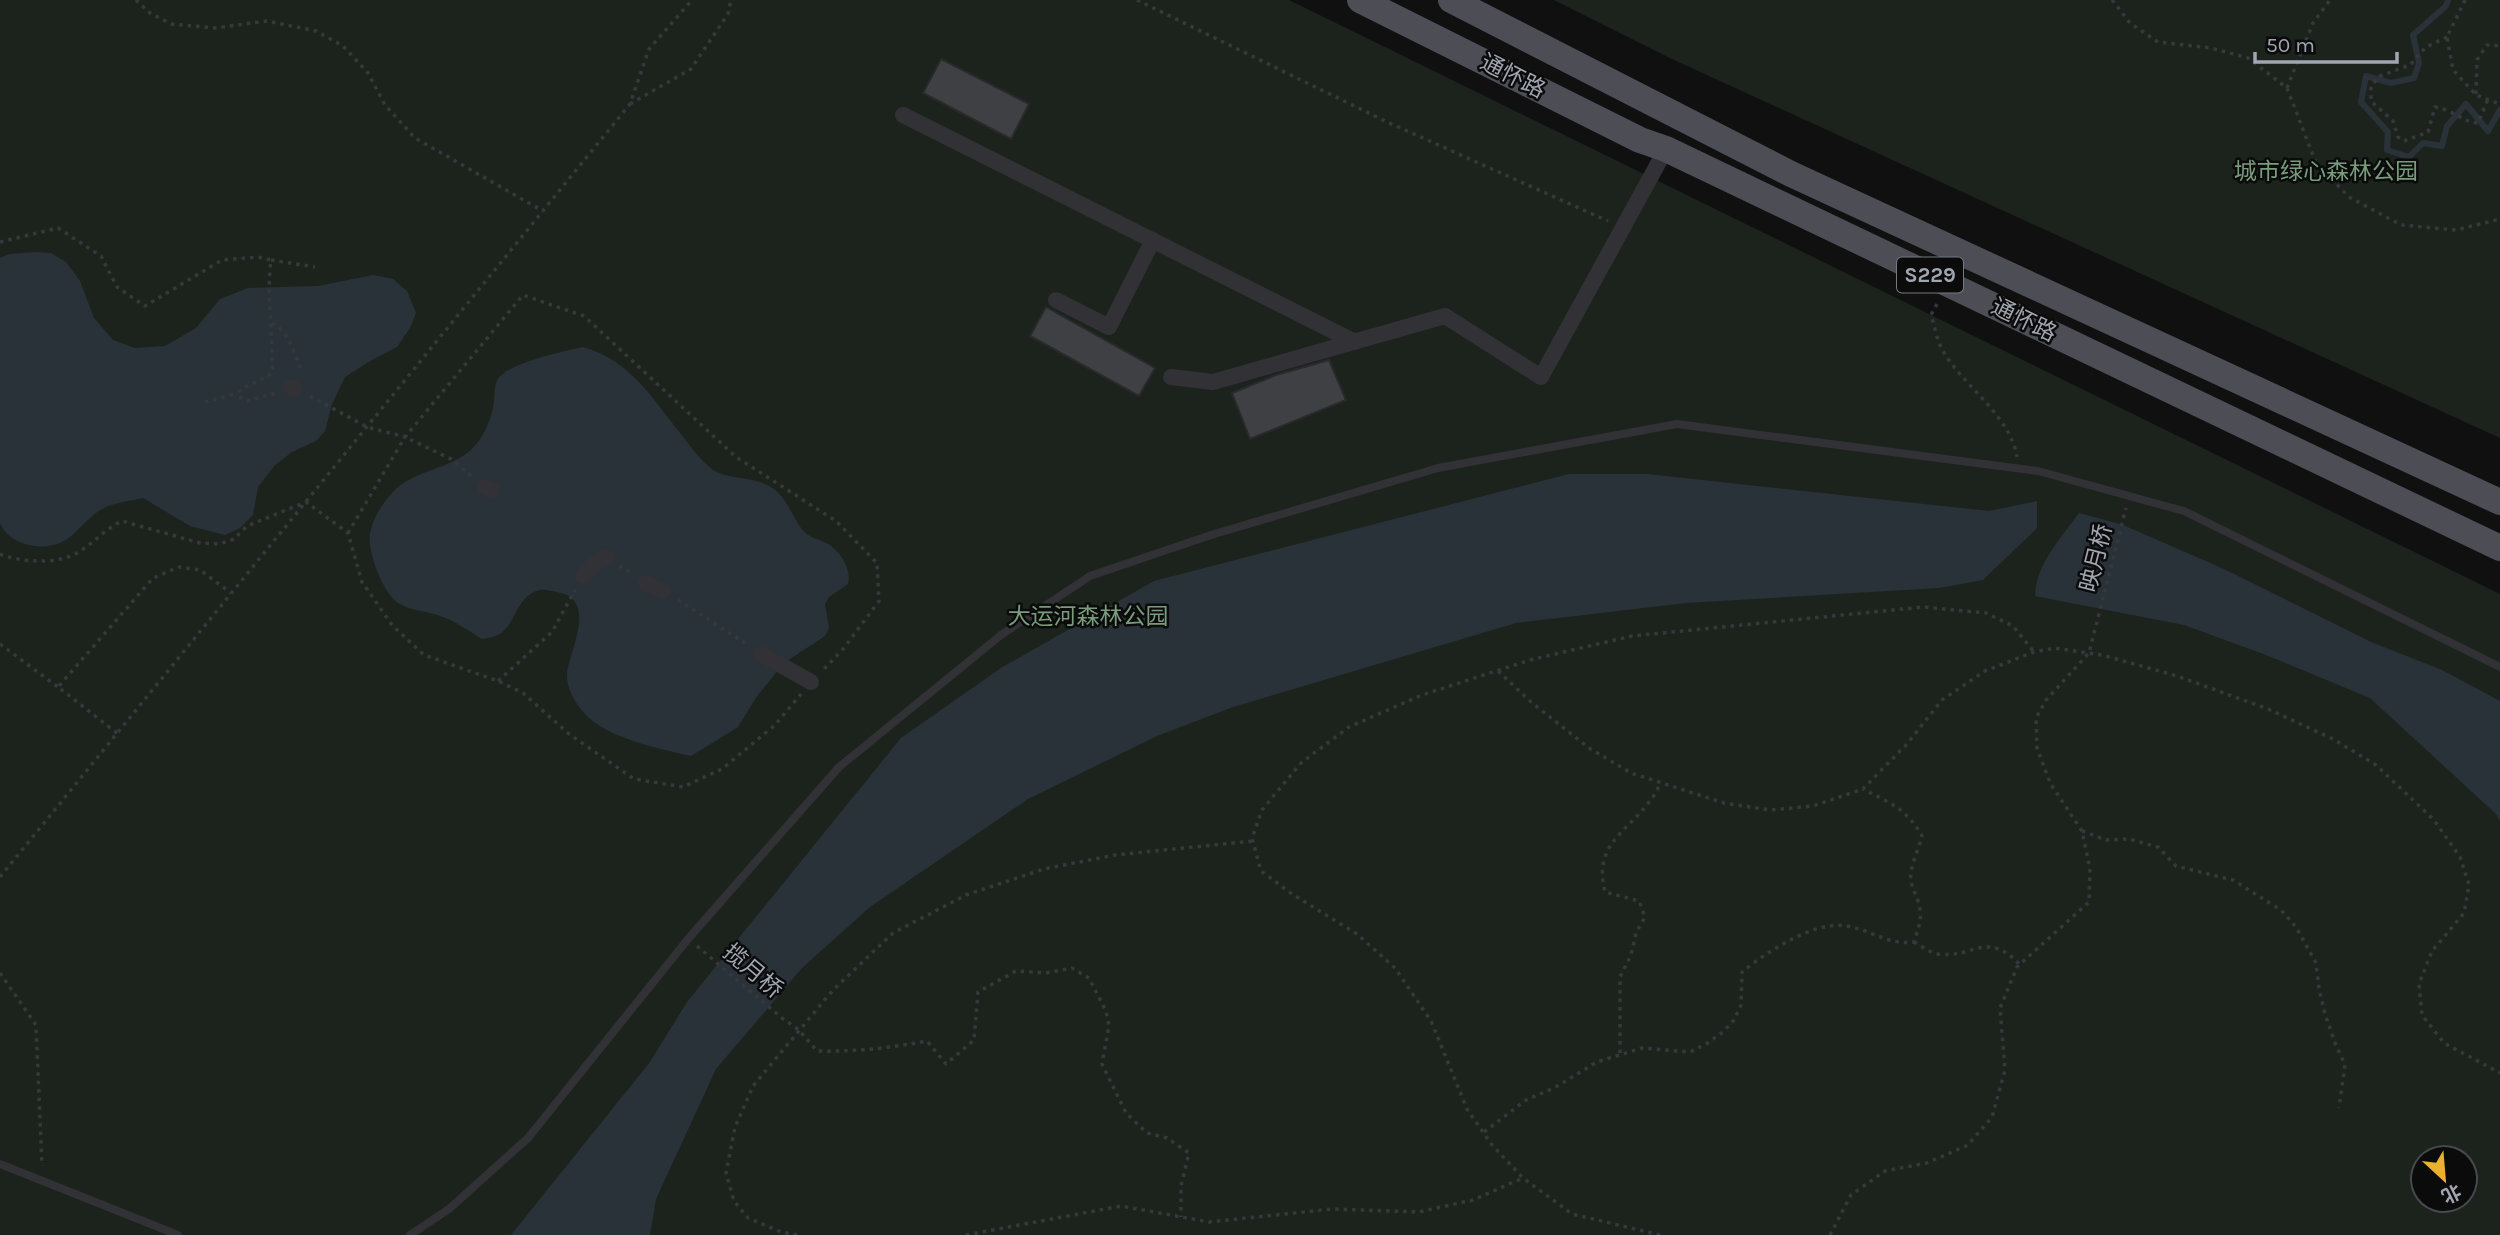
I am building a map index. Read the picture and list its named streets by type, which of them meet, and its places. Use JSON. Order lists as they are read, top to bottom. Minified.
{"streets":{"main road":["通怀路","S229"],"path":["映月桥","揽月桥"]},"parks":["城市绿心森林公园","大运河森林公园"],"scale_bar":"50 m","north":"bottom right"}
